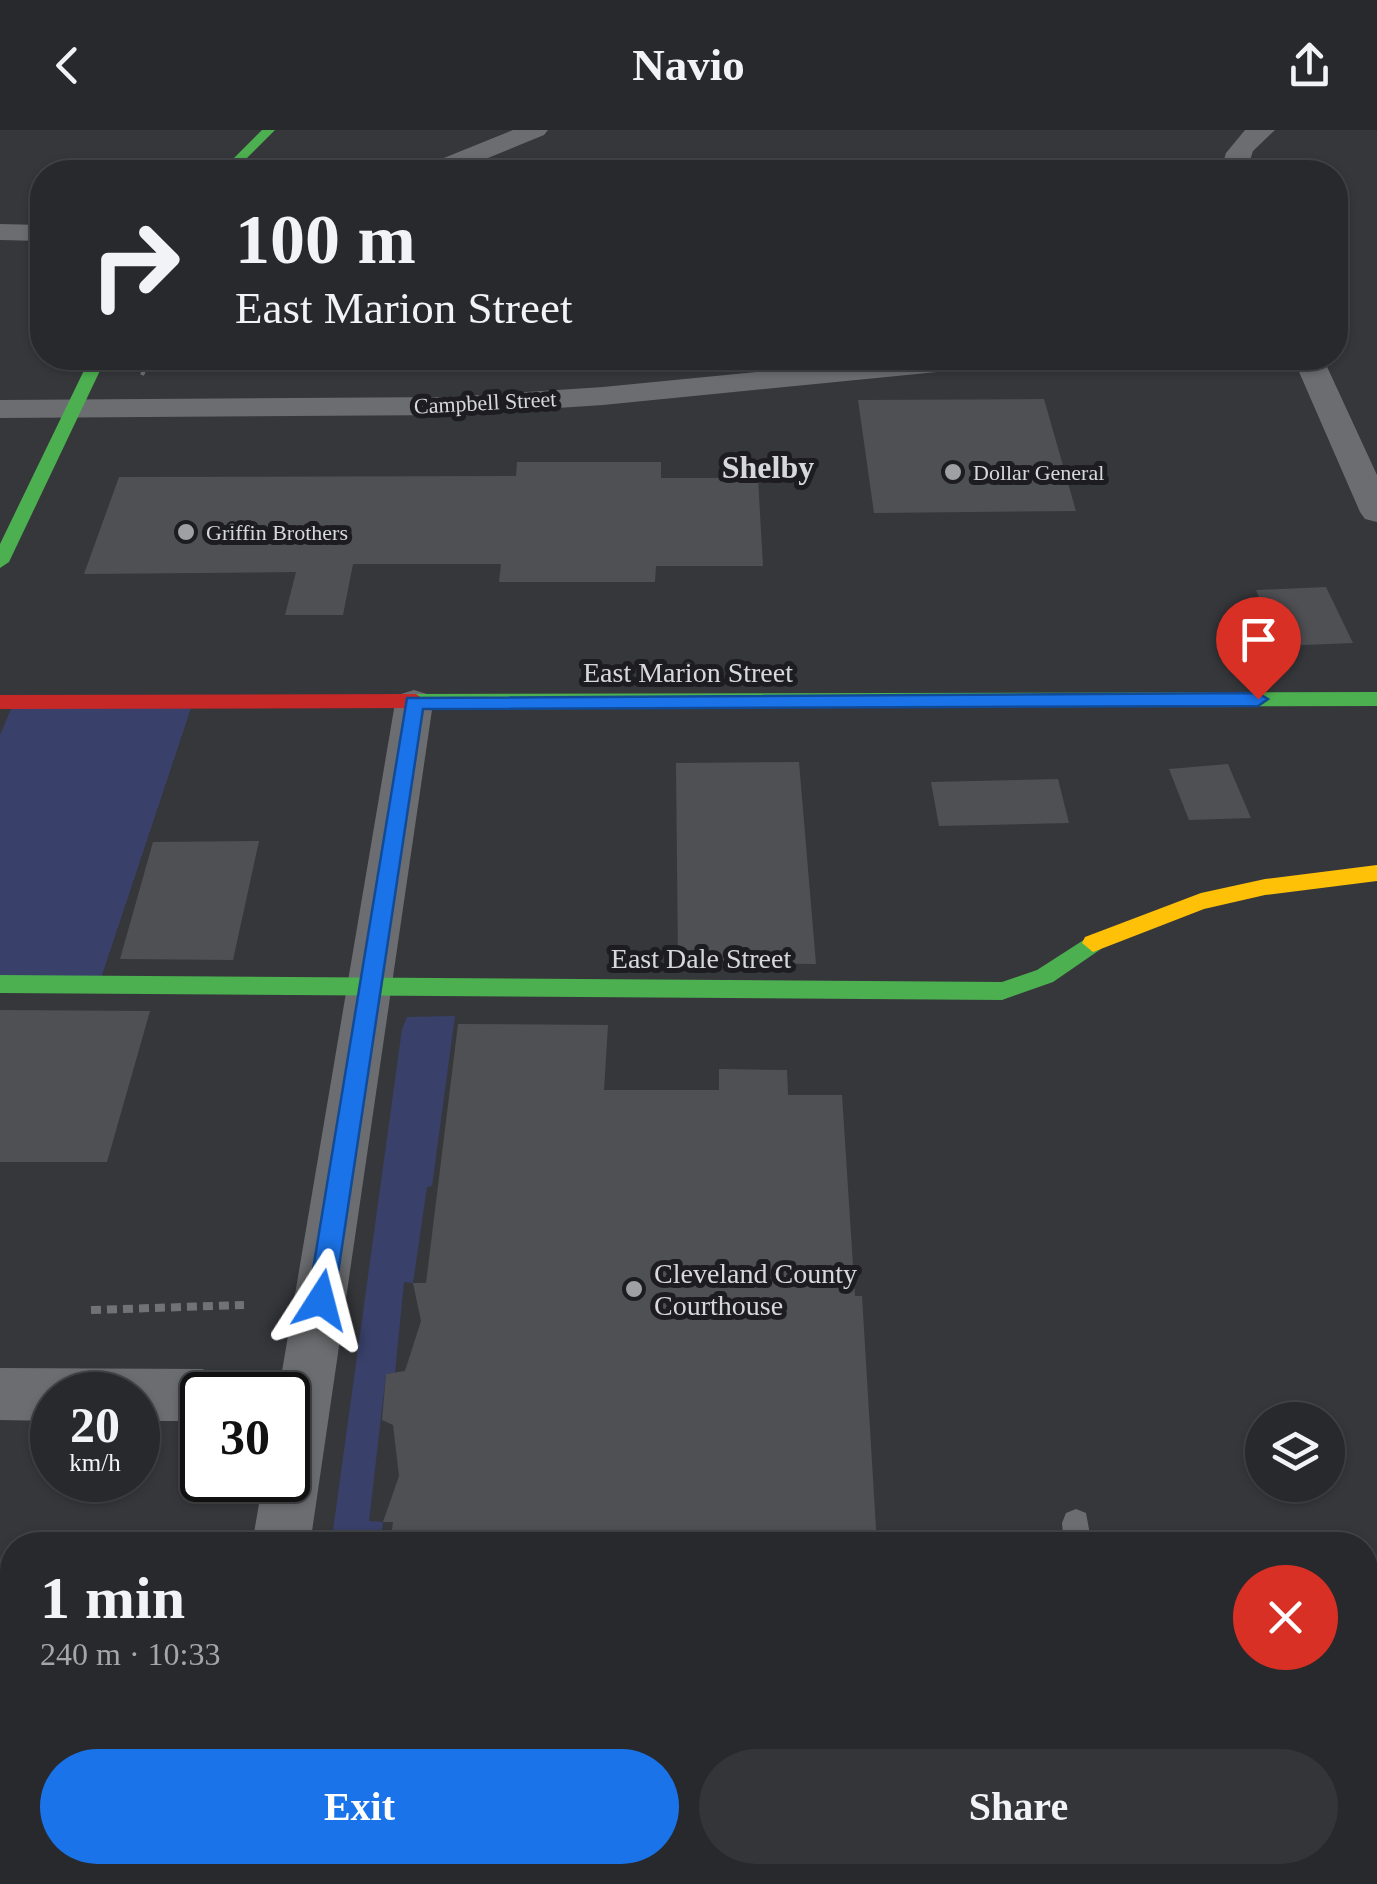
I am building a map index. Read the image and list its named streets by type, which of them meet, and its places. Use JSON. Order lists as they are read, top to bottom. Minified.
{"streets":{"main road":["East Marion Street","East Dale Street"],"street":["Campbell Street"]},"districts":["Shelby"],"places":["Dollar General","Griffin Brothers","Cleveland County Courthouse"],"page":{"header":"Navio","turn":["100 m","East Marion Street"],"speed":"20 km/h","limit":"30","heading":["1 min","240 m · 10:33"],"buttons":["Exit","Share"]}}
